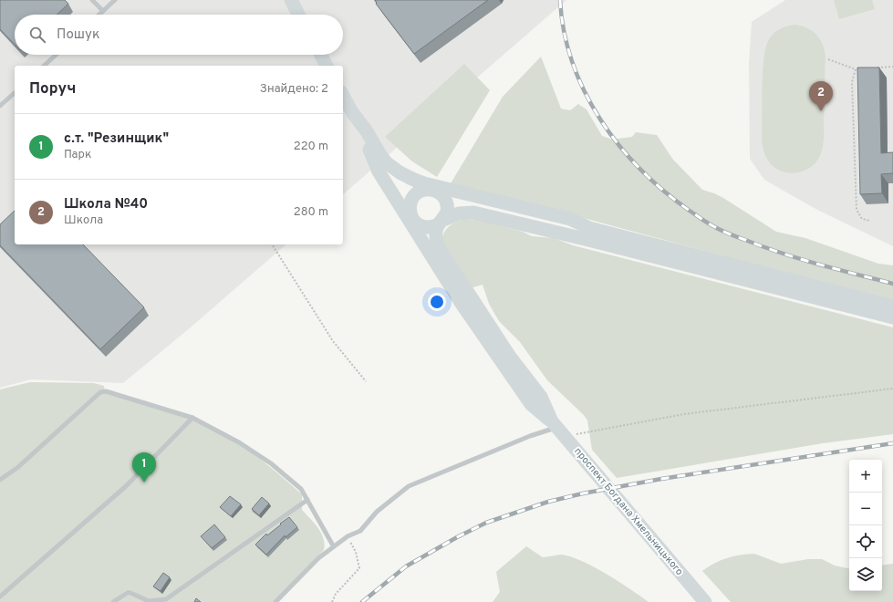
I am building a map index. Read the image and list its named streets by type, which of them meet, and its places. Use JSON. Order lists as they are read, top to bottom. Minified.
{"streets":{"main road":["проспект Богдана Хмельницького"]},"page":{"search":"Пошук","heading":["Поруч","Знайдено: 2"],"pins":["2","1"],"list":[{"mark":"1","name":"с.т. \"Резинщик\"","note":"Парк","value":"220 m"},{"mark":"2","name":"Школа №40","note":"Школа","value":"280 m"}],"map_buttons":["+","−"]}}
